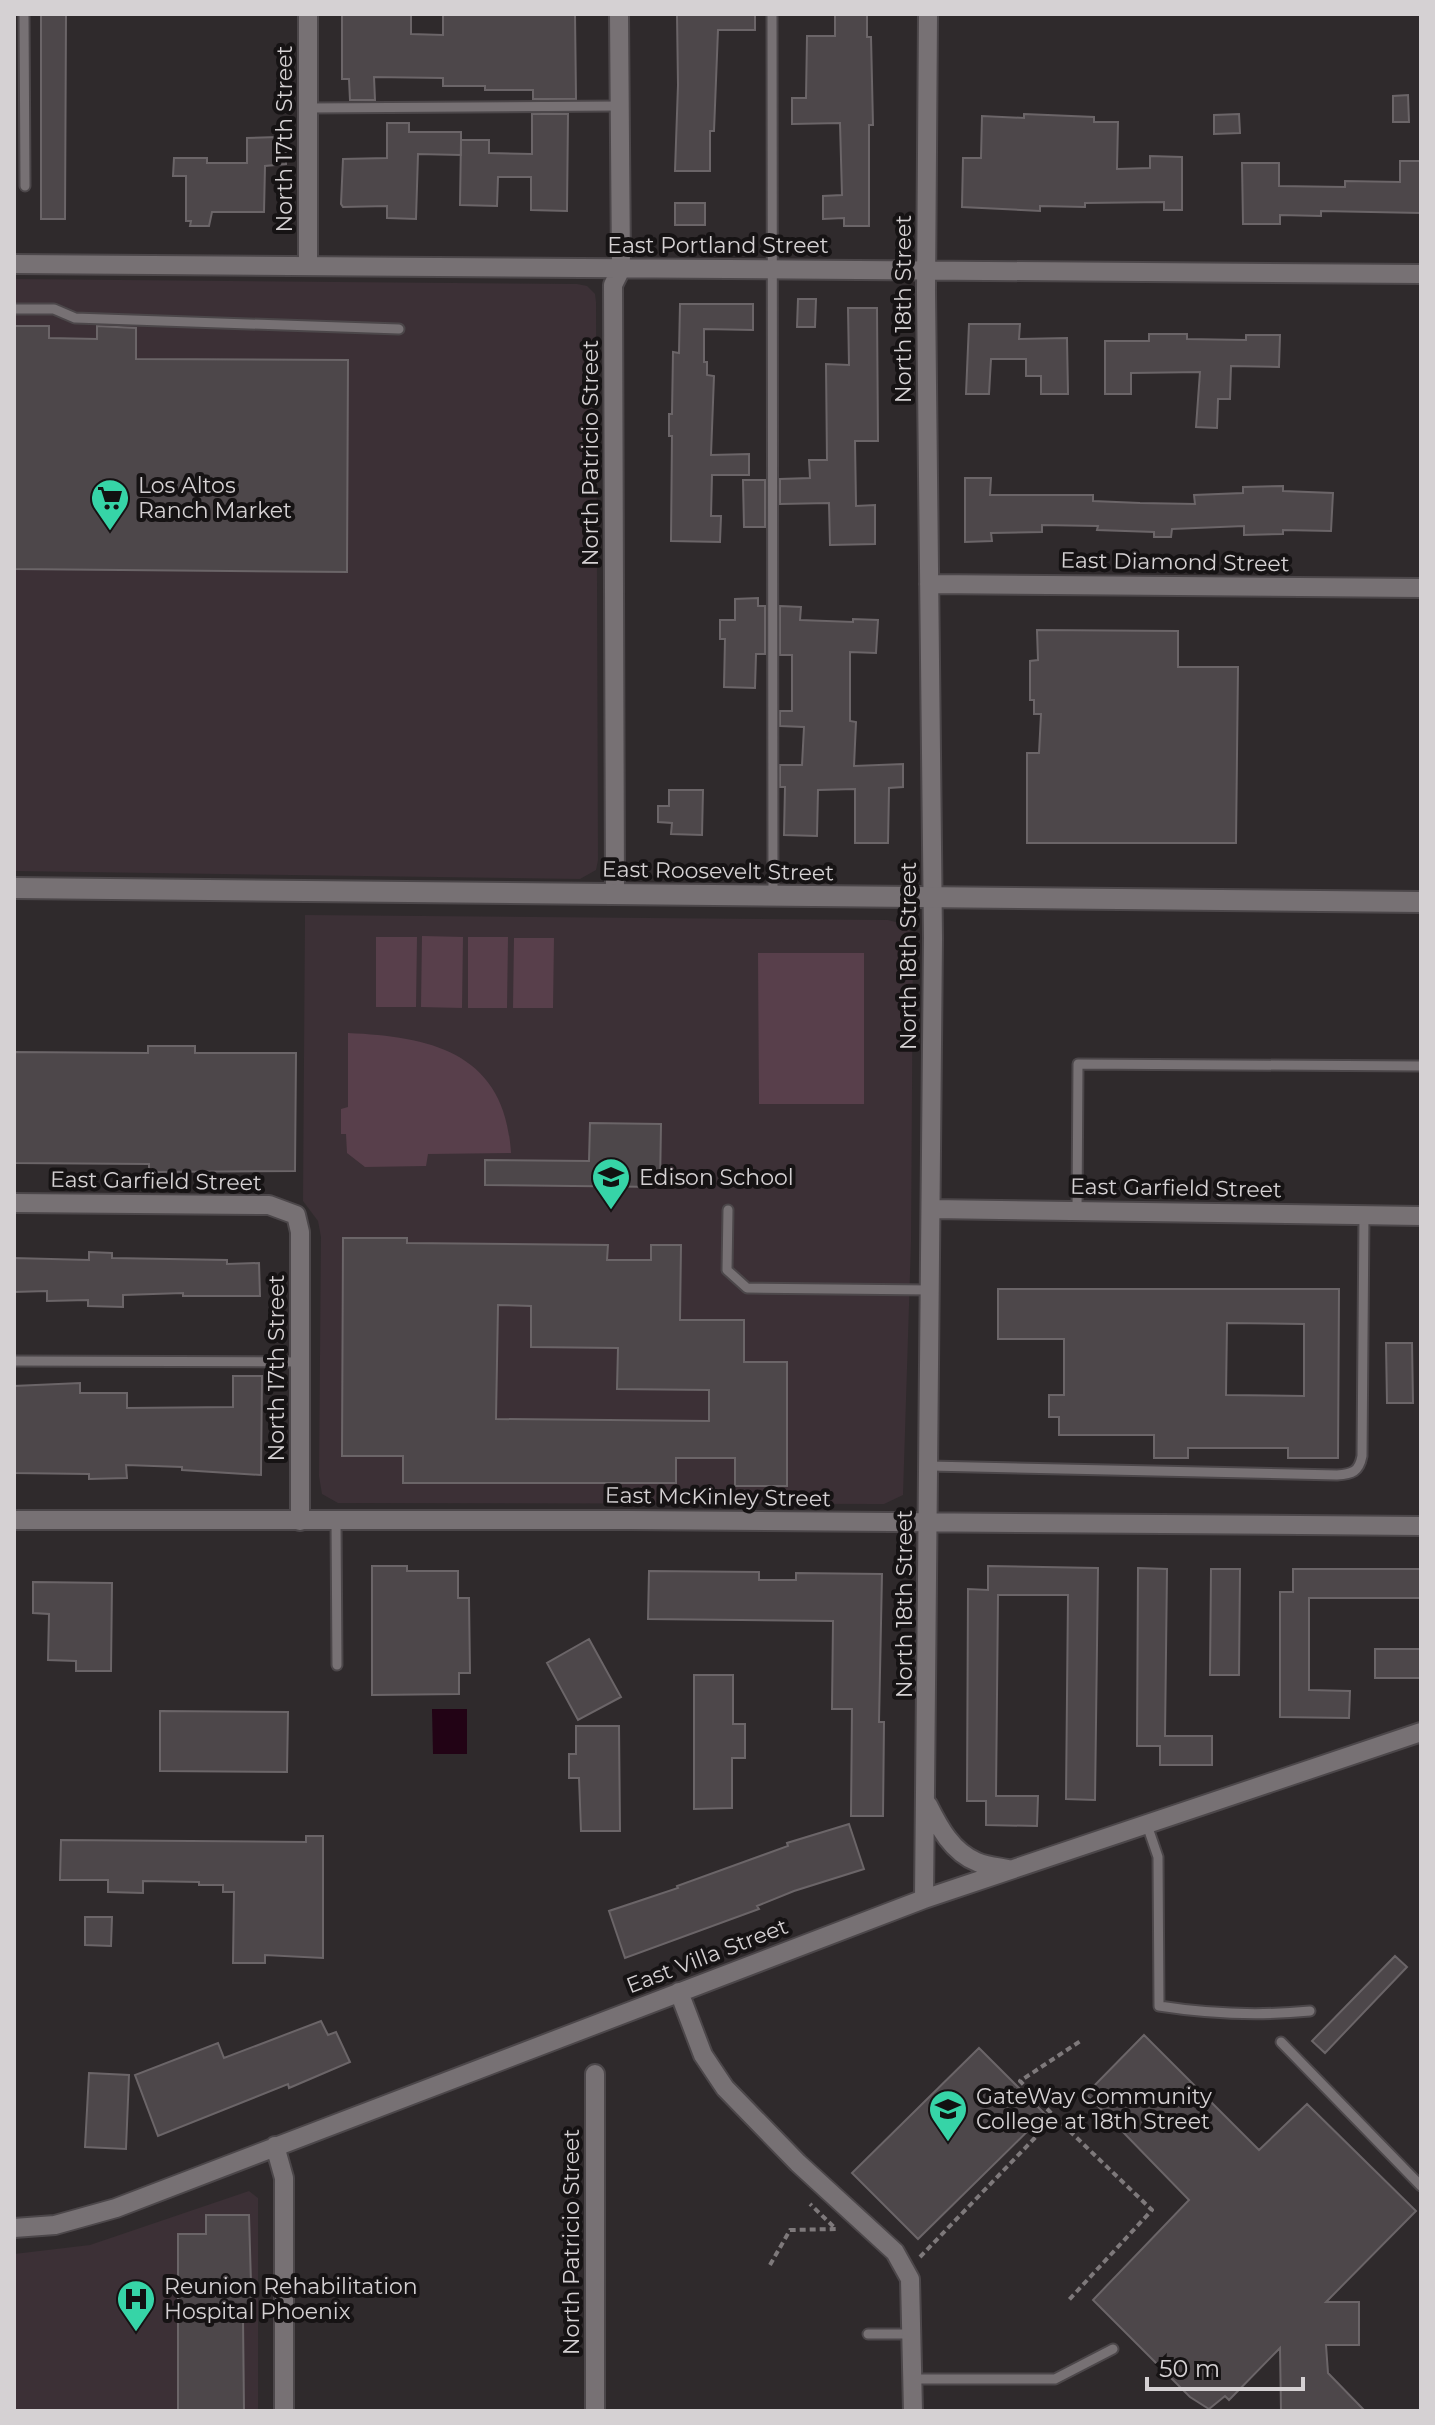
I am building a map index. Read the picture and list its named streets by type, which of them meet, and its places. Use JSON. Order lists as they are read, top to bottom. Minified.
{"streets":{"street":["North 17th Street","East Portland Street","North 18th Street","North Patricio Street","East Diamond Street","East Roosevelt Street","East Garfield Street","East McKinley Street","East Villa Street"]},"crossings":[["North 17th Street","East Portland Street"],["North 17th Street","East Garfield Street"],["North 17th Street","East McKinley Street"],["East Portland Street","North 18th Street"],["East Portland Street","North Patricio Street"],["North 18th Street","East Diamond Street"],["North 18th Street","East Roosevelt Street"],["North 18th Street","East Garfield Street"],["North 18th Street","East McKinley Street"],["North 18th Street","East Villa Street"],["North Patricio Street","East Roosevelt Street"]],"places":{"supermarket":["Los Altos Ranch Market"],"school or university":["Edison School","GateWay Community College at 18th Street"],"hospital":["Reunion Rehabilitation Hospital Phoenix"]},"scale_bar":"50 m"}
